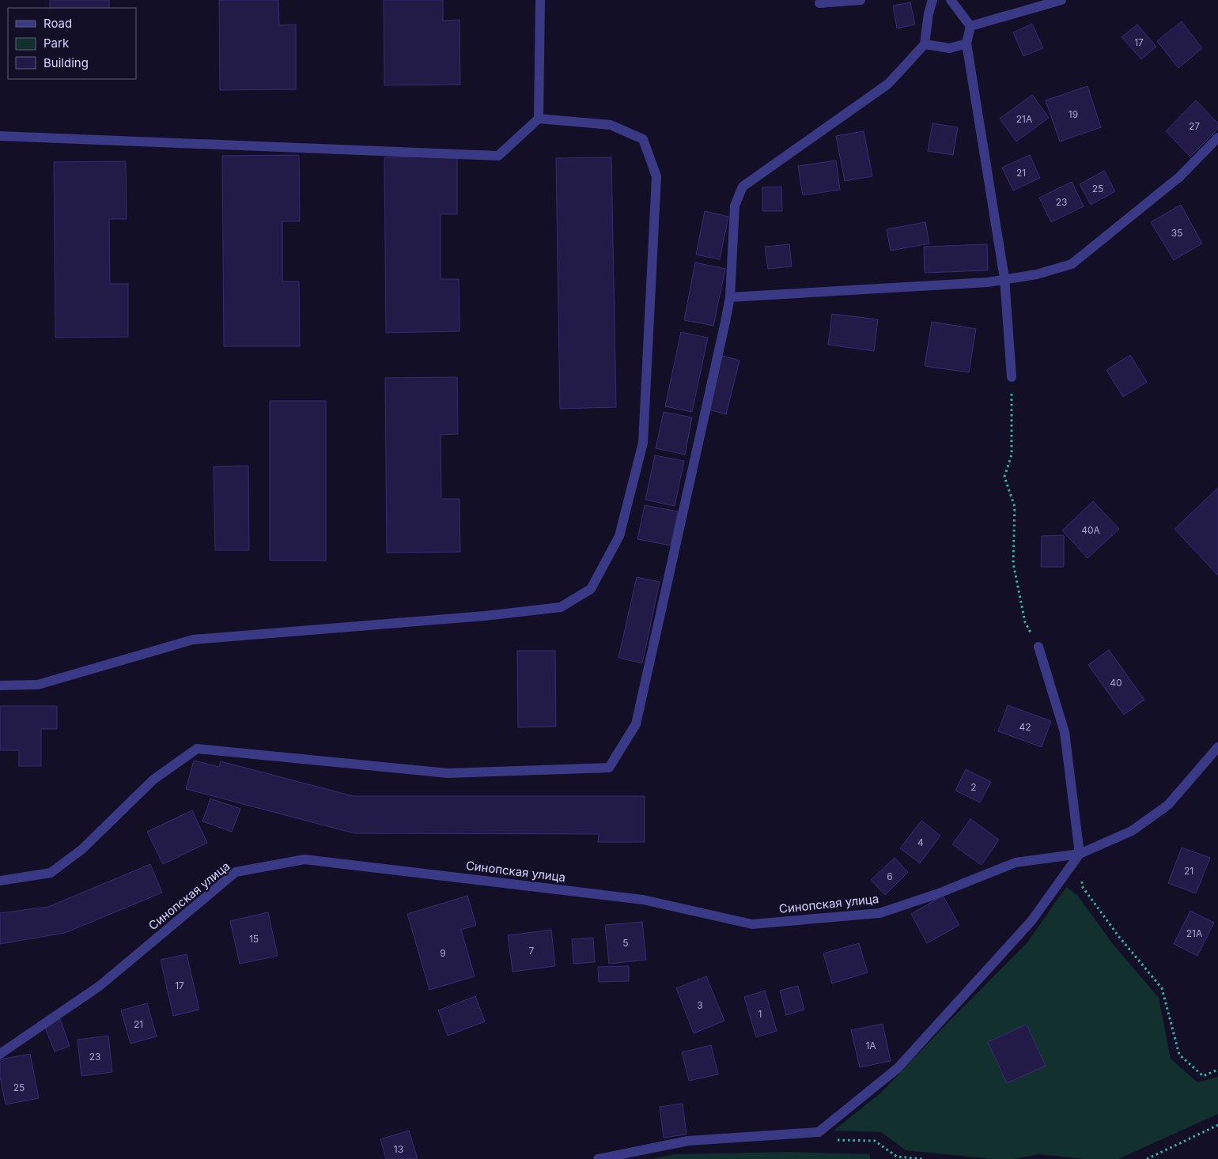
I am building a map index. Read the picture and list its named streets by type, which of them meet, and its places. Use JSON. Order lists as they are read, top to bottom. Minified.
{"streets":{"street":["Синопская улица"]},"house_numbers":["17","19","21А","27","21","25","23","35","40А","40","42","2","4","21","6","21А","15","5","7","9","17","3","1","21","1А","23","25","13"],"legend":["Road","Park","Building"]}
